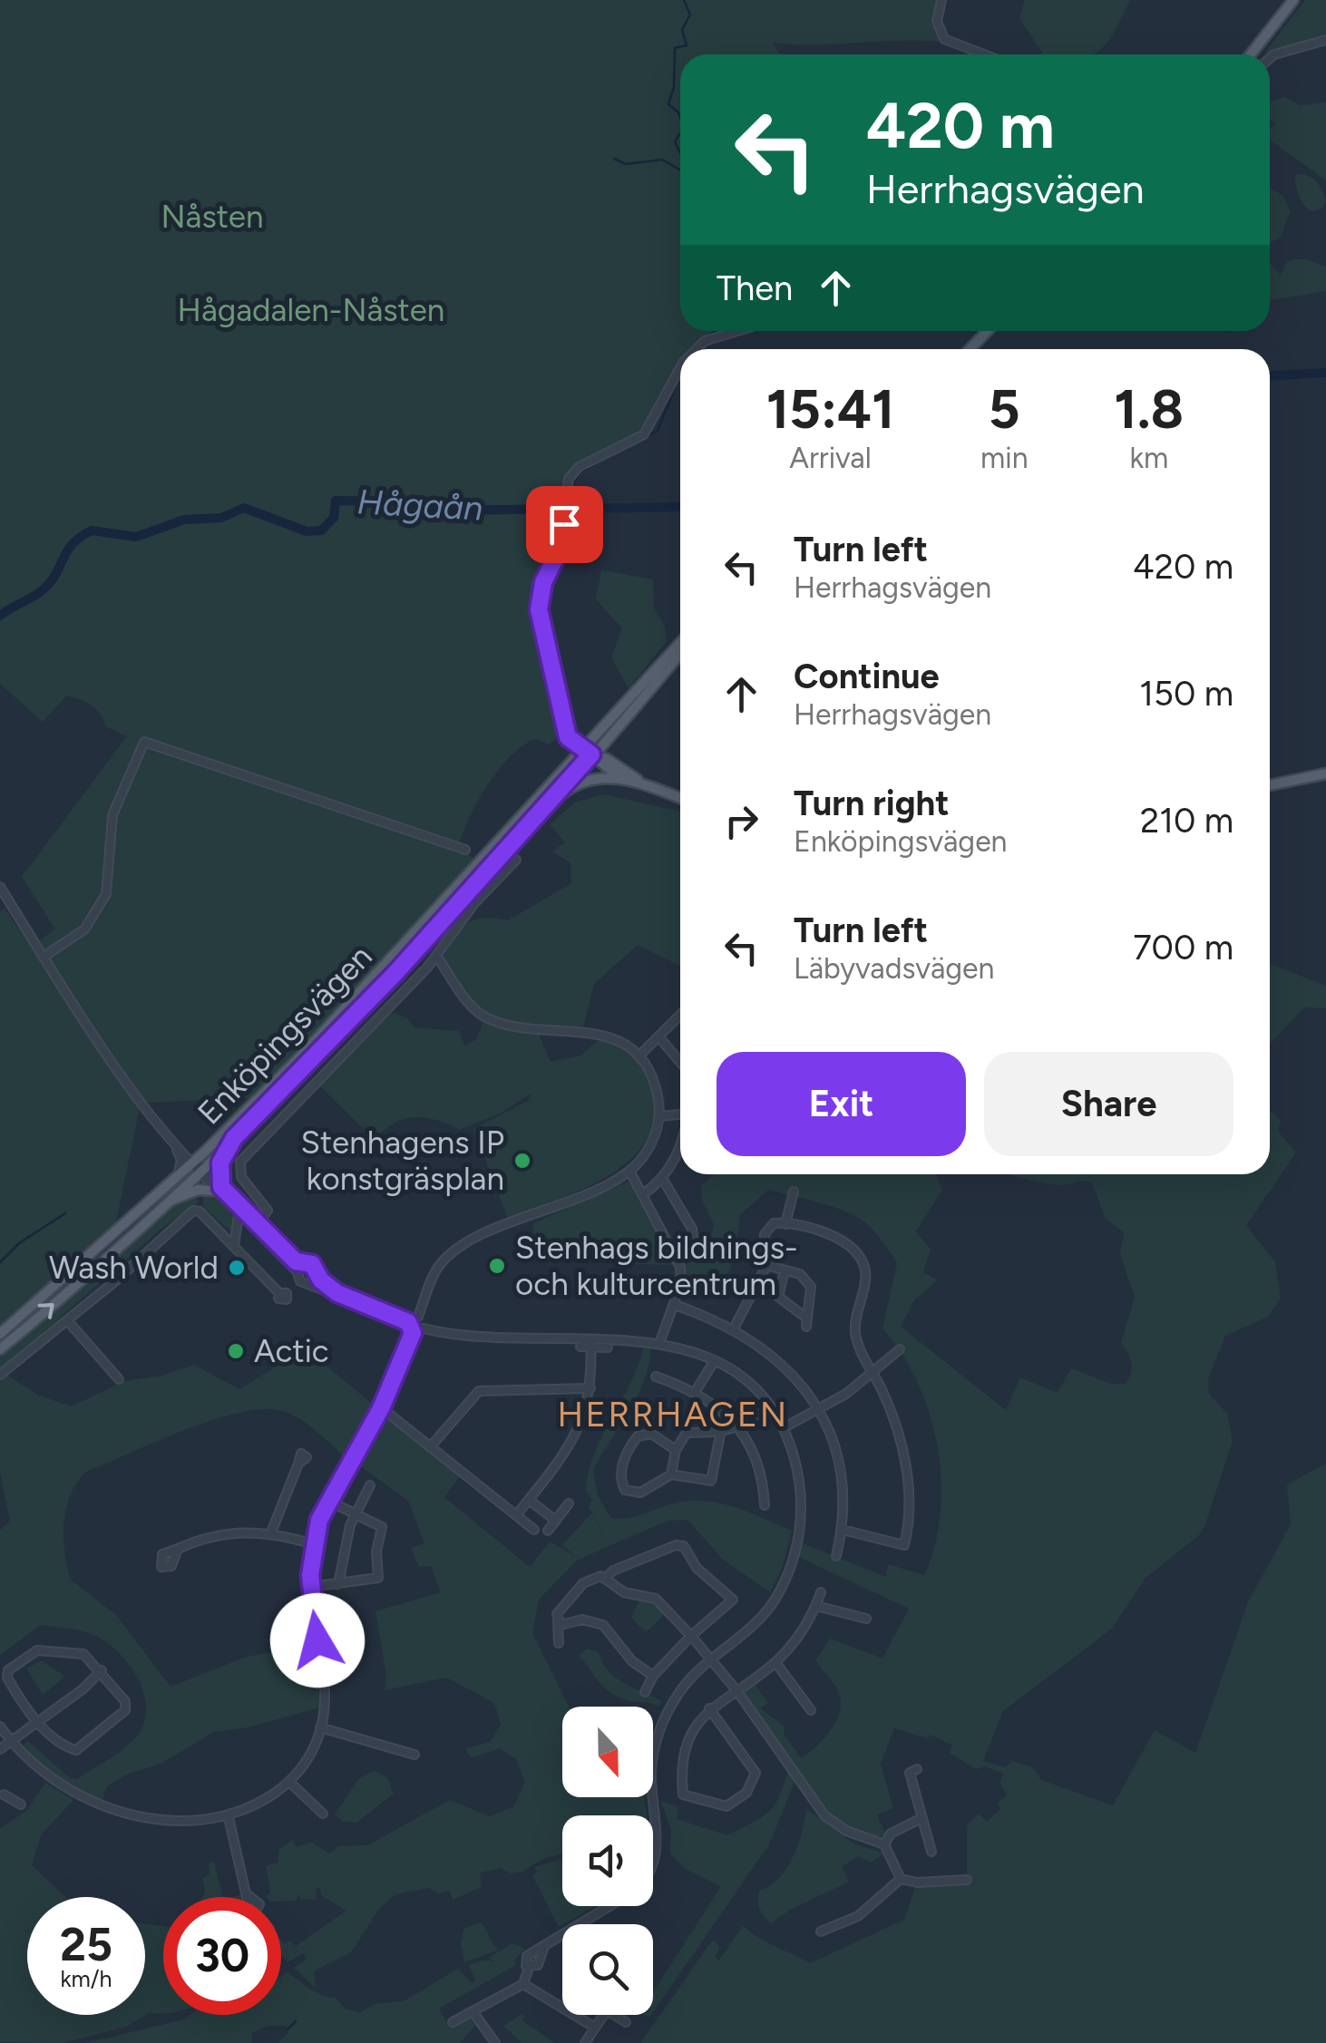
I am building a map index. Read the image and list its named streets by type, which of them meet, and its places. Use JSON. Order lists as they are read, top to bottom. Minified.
{"streets":{"main road":["Enköpingsvägen"]},"districts":["HERRHAGEN"],"water":["Hågaån"],"parks":["Nåsten","Hågadalen-Nåsten"],"places":["Stenhagens IP konstgräsplan","Stenhags bildnings- och kulturcentrum","Wash World","Actic"],"north":"bottom","page":{"turn":["420 m","Herrhagsvägen"],"then":"Then","eta":["15:41","Arrival","5","min","1.8","km"],"list":[{"name":"Turn left","note":"Herrhagsvägen","value":"420 m"},{"name":"Continue","note":"Herrhagsvägen","value":"150 m"},{"name":"Turn right","note":"Enköpingsvägen","value":"210 m"},{"name":"Turn left","note":"Läbyvadsvägen","value":"700 m"}],"buttons":["Exit","Share"],"speed":"25 km/h","limit":"30"}}
